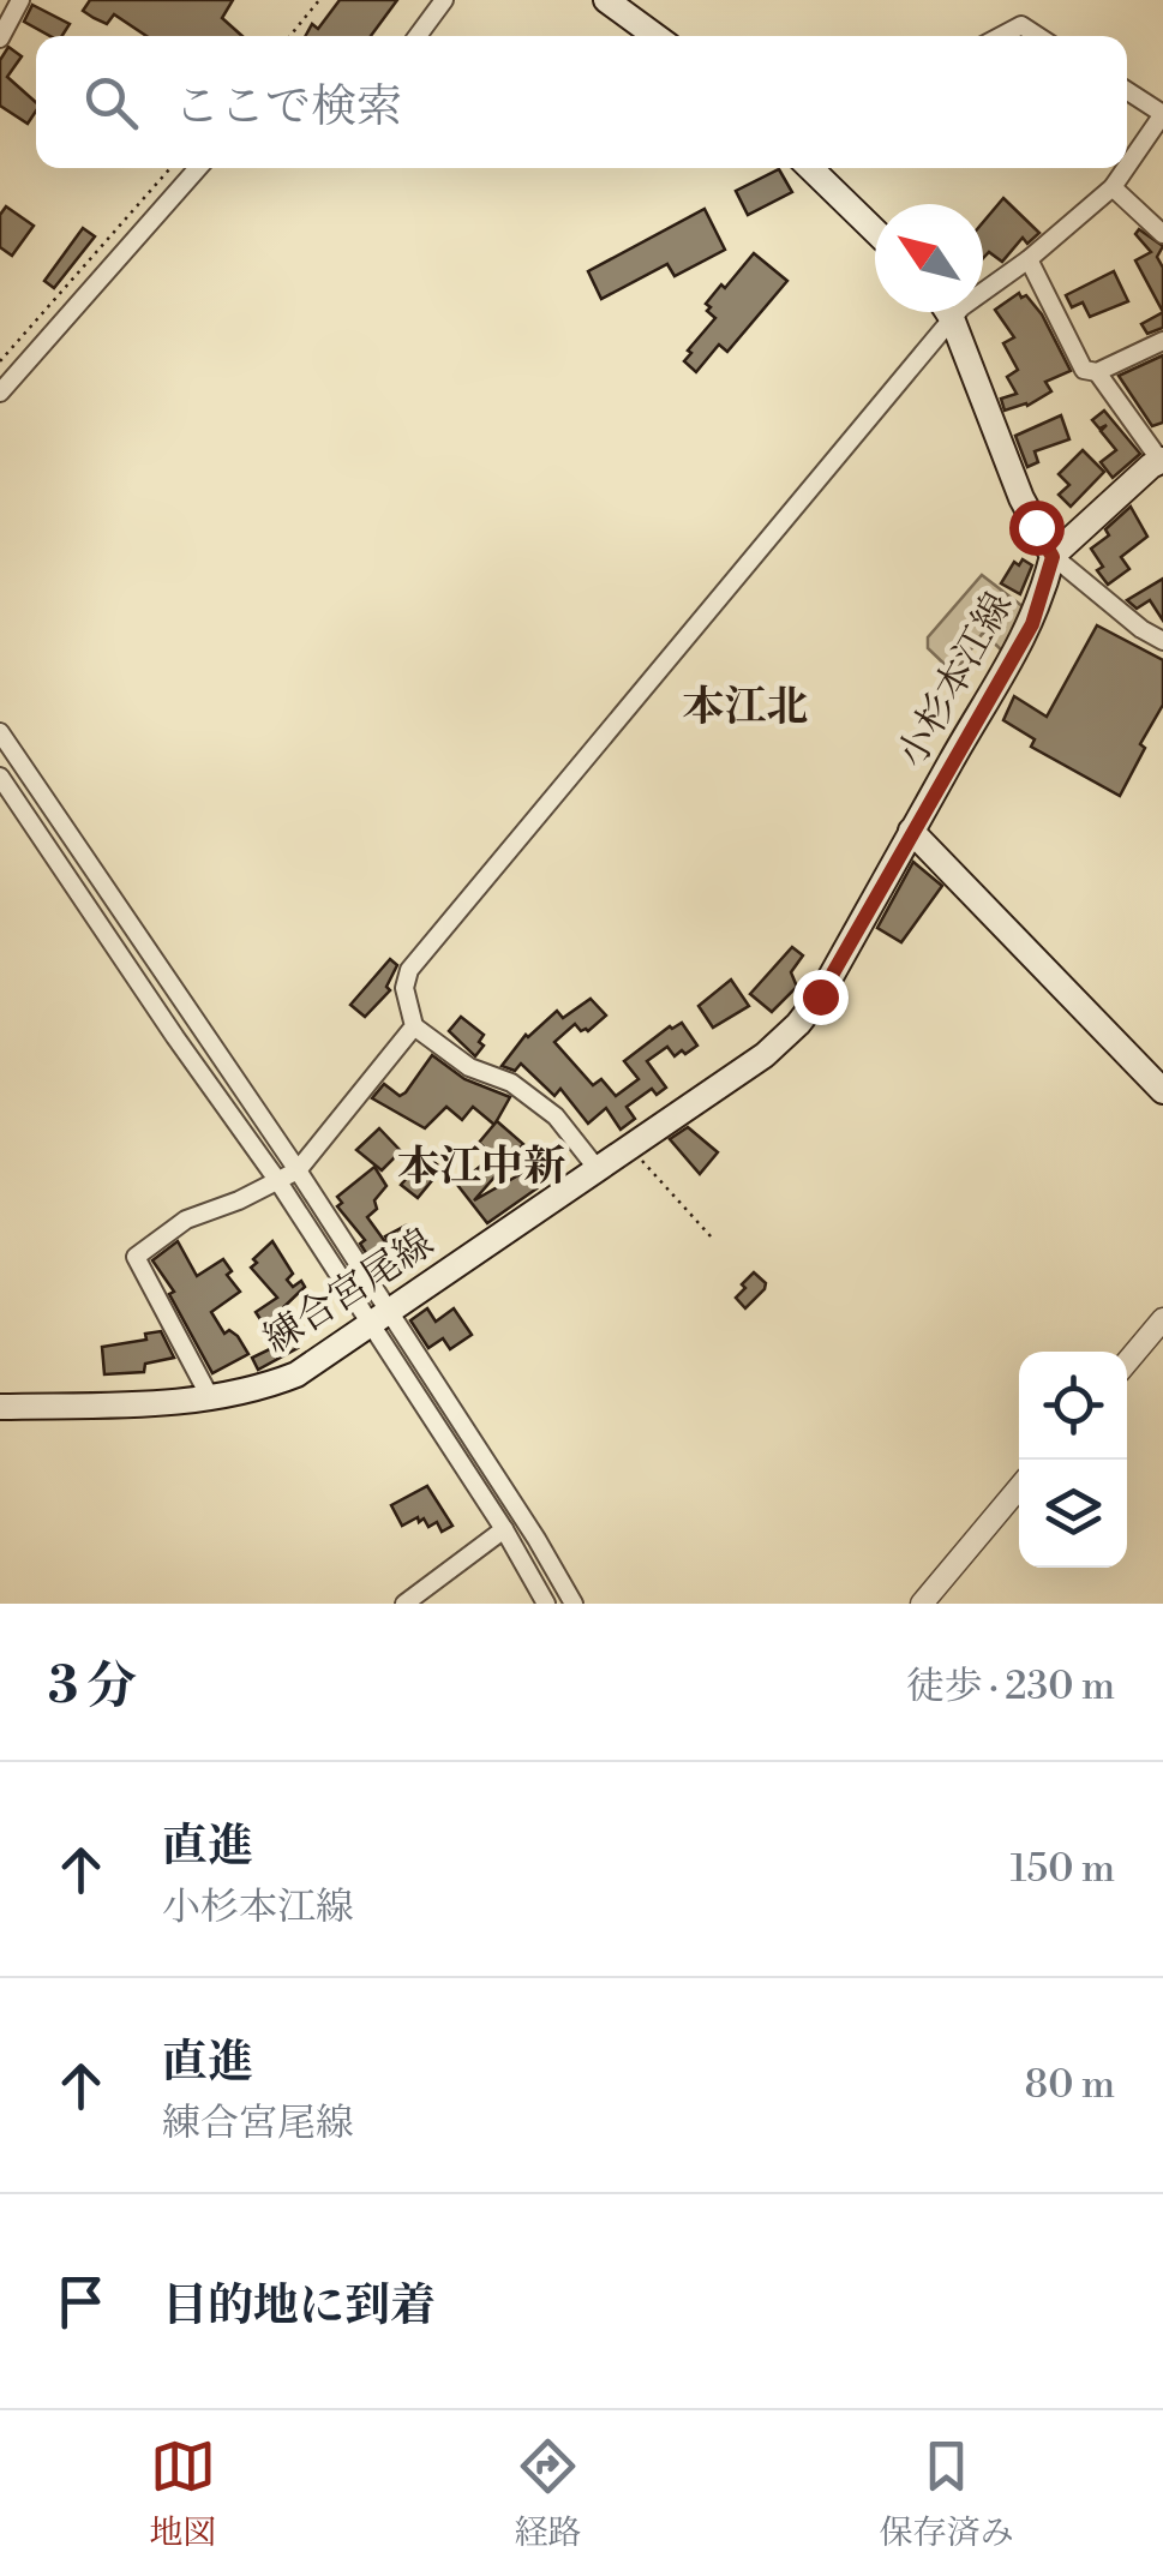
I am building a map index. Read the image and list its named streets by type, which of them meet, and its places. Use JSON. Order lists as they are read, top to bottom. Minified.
{"streets":{"main road":["小杉本江線","練合宮尾線"]},"crossings":[["小杉本江線","練合宮尾線"]],"districts":["本江北","本江中新"],"north":"top left","page":{"search":"ここで検索","heading":["3 分","徒歩 · 230 m"],"list":[["直進","小杉本江線","150 m"],["直進","練合宮尾線","80 m"],"目的地に到着"],"nav":["地図","経路","保存済み"]}}
